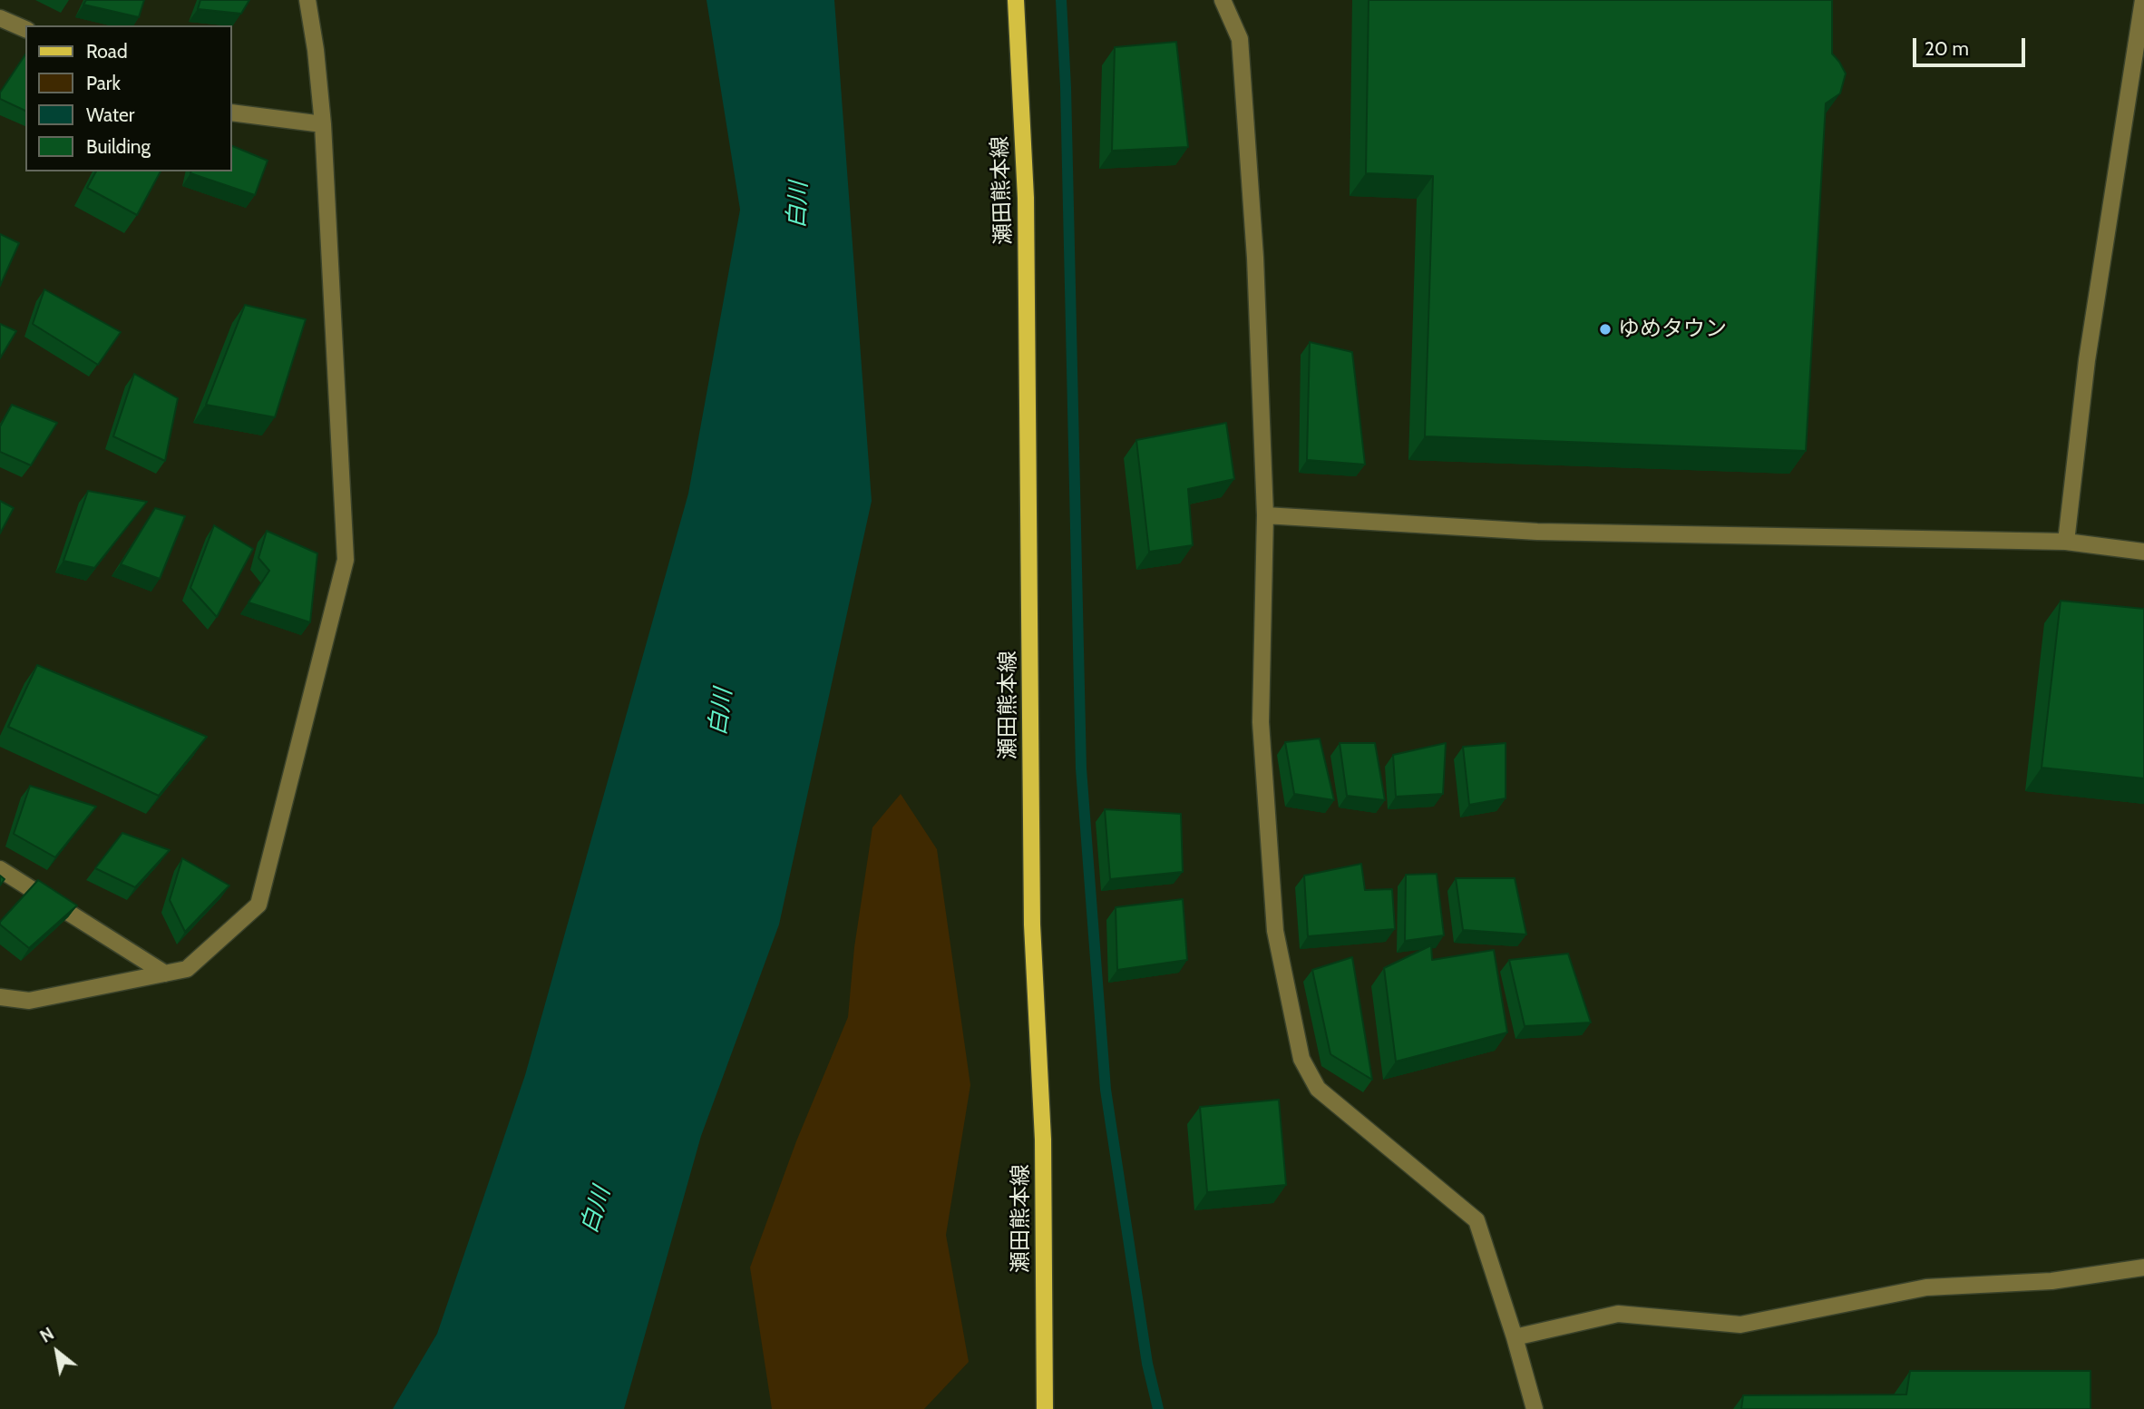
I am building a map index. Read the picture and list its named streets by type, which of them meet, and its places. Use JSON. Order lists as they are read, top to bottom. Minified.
{"streets":{"main road":["瀬田熊本線"]},"water":["白川"],"places":["ゆめタウン"],"legend":["Road","Park","Water","Building"],"scale_bar":"20 m","north":"top left"}
